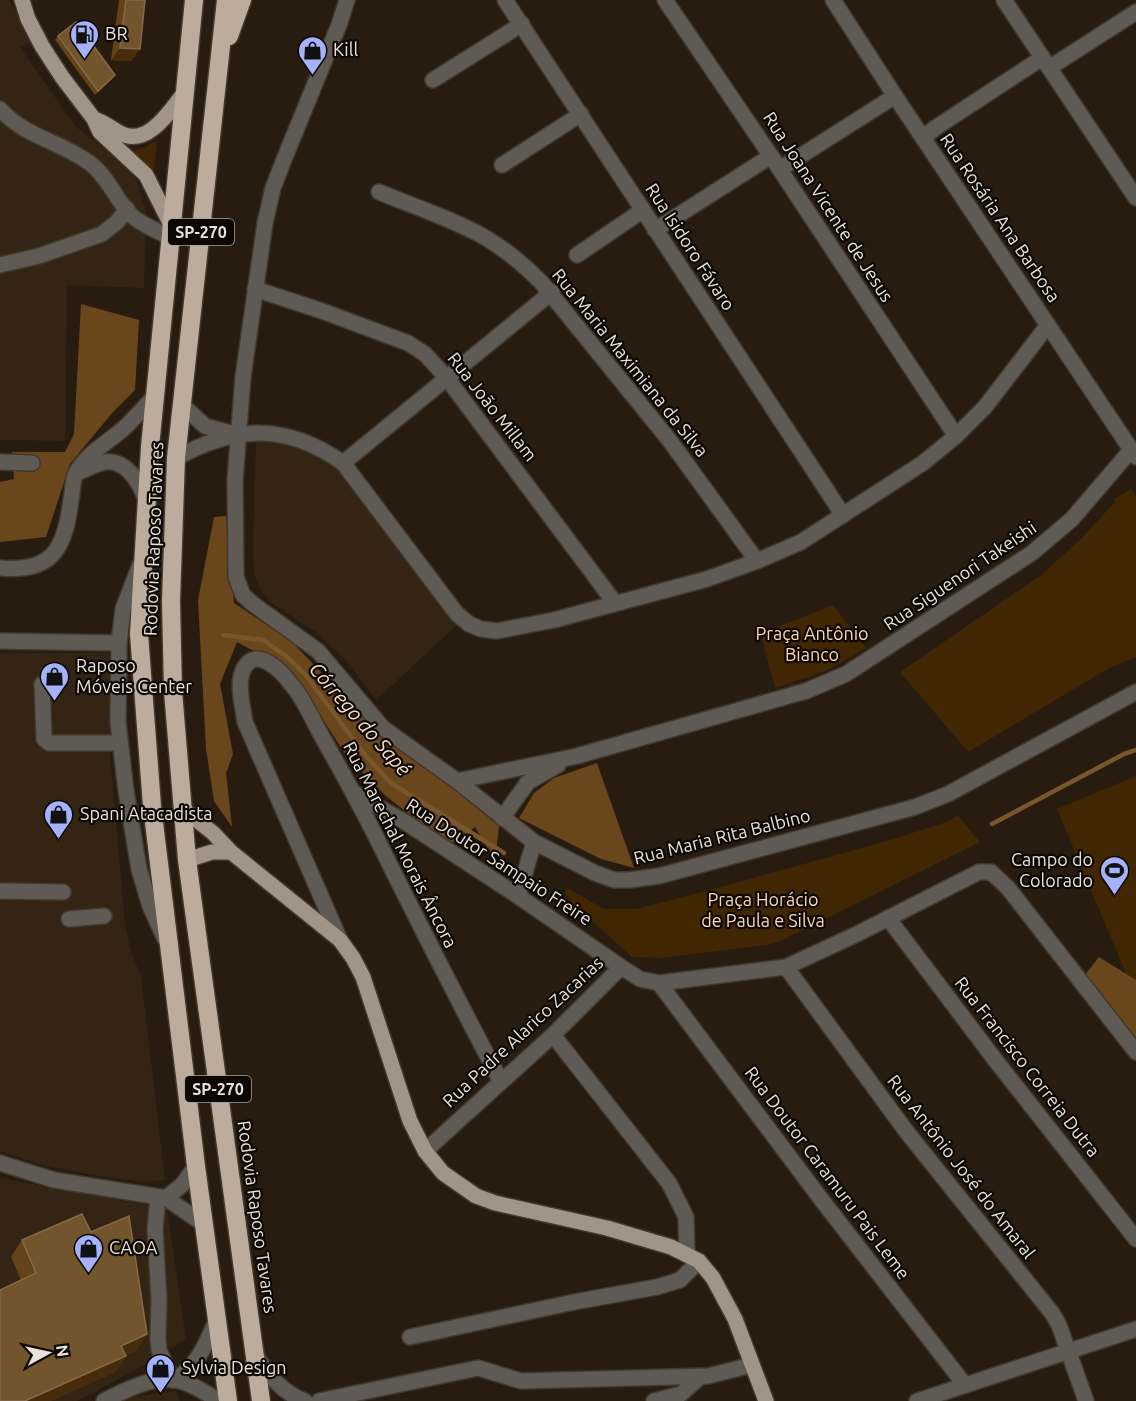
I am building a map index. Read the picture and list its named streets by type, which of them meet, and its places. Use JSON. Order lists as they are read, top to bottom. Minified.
{"streets":{"highway":["SP-270","Rodovia Raposo Tavares"],"street":["Rua Joana Vicente de Jesus","Rua Rosária Ana Barbosa","Rua Isidoro Fávaro","Rua Maria Maximiana da Silva","Rua João Millam","Rua Siguenori Takeishi","Rua Maria Rita Balbino","Rua Marechal Morais Âncora","Rua Doutor Sampaio Freire","Rua Padre Alarico Zacarias","Rua Francisco Correia Dutra","Rua Antônio José do Amaral","Rua Doutor Caramuru Pais Leme"]},"crossings":[["Rua Rosária Ana Barbosa","Rua Siguenori Takeishi"],["Rua Siguenori Takeishi","Rua Maria Rita Balbino"],["Rua Marechal Morais Âncora","Rua Doutor Sampaio Freire"],["Rua Marechal Morais Âncora","Rua Padre Alarico Zacarias"],["Rua Doutor Sampaio Freire","Rua Padre Alarico Zacarias"],["Rua Padre Alarico Zacarias","Rua Francisco Correia Dutra"],["Rua Padre Alarico Zacarias","Rua Antônio José do Amaral"],["Rua Padre Alarico Zacarias","Rua Doutor Caramuru Pais Leme"]],"water":["Córrego do Sapé"],"parks":["Praça Antônio Bianco","Praça Horácio de Paula e Silva"],"places":{"fuel station":["BR"],"shop":["Kill","Raposo Móveis Center","Spani Atacadista","CAOA","Sylvia Design"],"sports":["Campo do Colorado"]},"north":"right"}
